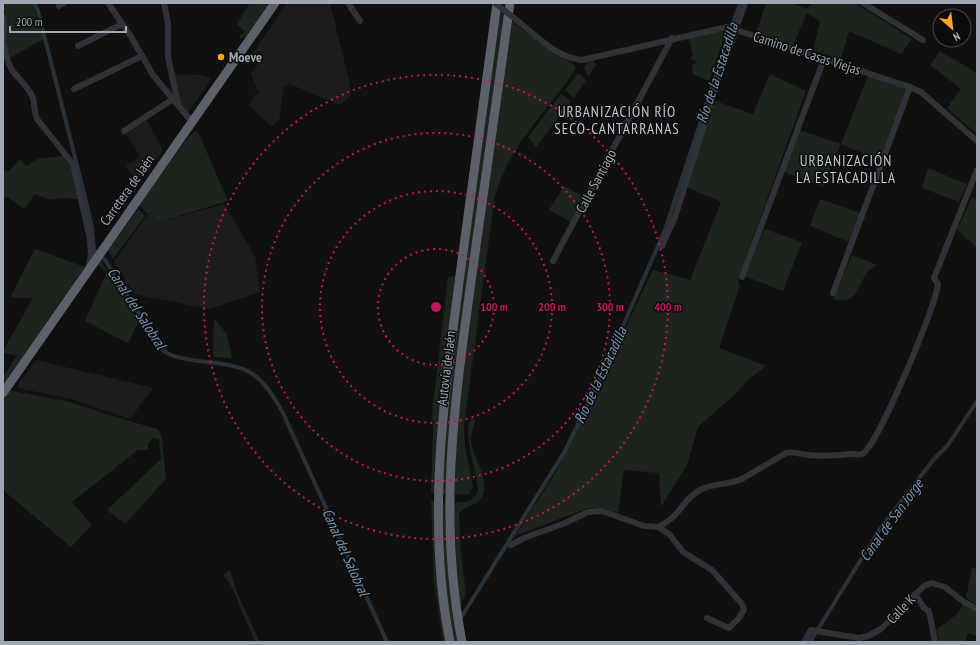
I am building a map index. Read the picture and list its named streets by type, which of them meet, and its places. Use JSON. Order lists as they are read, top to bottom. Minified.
{"streets":{"highway":["Carretera de Jaén","Autovía de Jaén"],"street":["Camino de Casas Viejas","Calle Santiago","Calle K"]},"crossings":[["Camino de Casas Viejas","Calle Santiago"],["Camino de Casas Viejas","Autovía de Jaén"]],"districts":["URBANIZACIÓN RÍO SECO-CANTARRANAS","URBANIZACIÓN LA ESTACADILLA"],"water":["Río de la Estacadilla","Canal del Salobral","Canal de San Jorge"],"places":["Moeve"],"scale_bar":"200 m","north":"bottom right","rings":["100 m","200 m","300 m","400 m"]}
